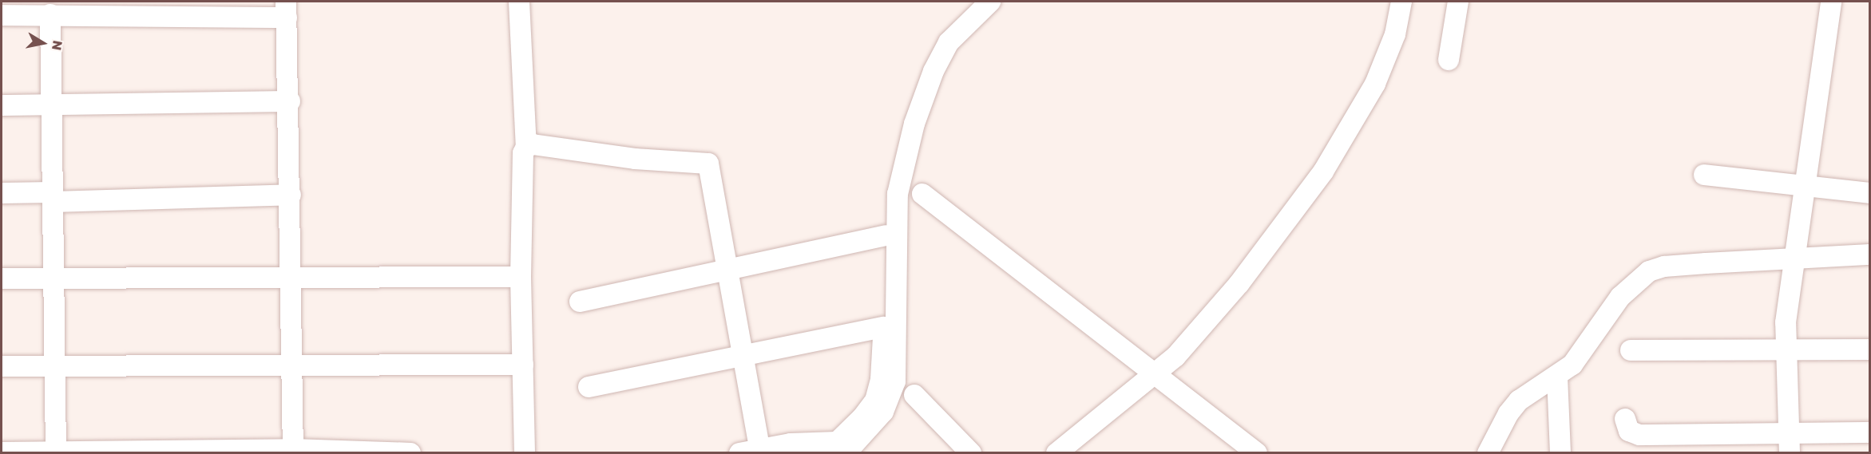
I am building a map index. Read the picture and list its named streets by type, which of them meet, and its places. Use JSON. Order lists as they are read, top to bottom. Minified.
{"north":"right"}
